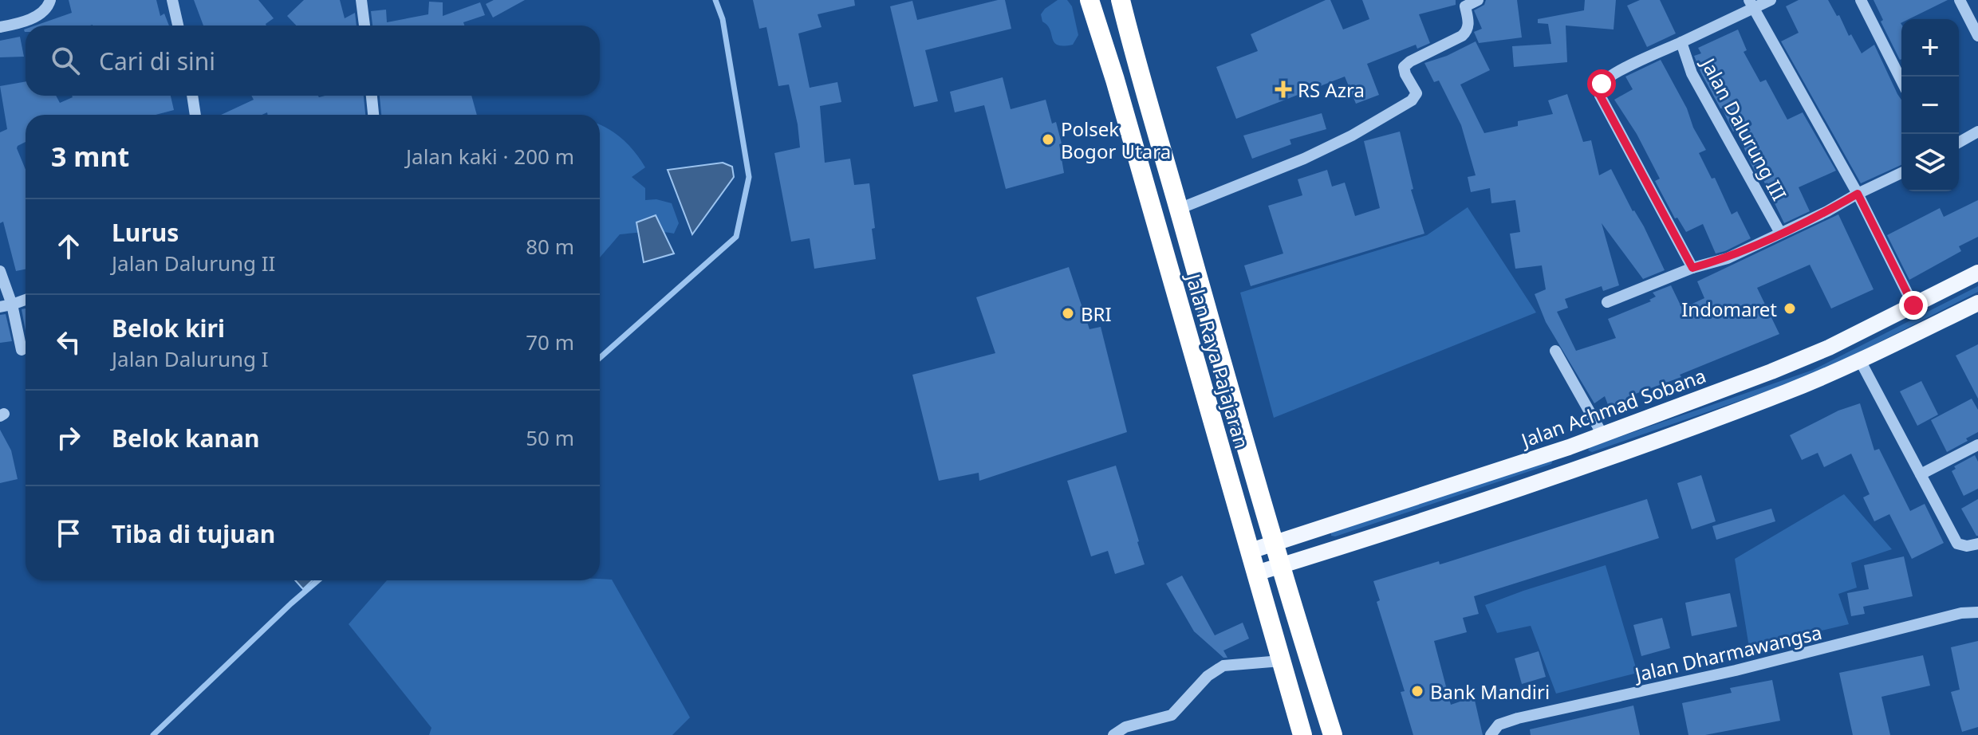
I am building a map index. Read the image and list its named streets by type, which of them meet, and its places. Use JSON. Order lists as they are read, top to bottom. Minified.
{"streets":{"highway":["Jalan Raya Pajajaran"],"main road":["Jalan Achmad Sobana"],"street":["Jalan Dalurung III","Jalan Dharmawangsa"]},"crossings":[["Jalan Raya Pajajaran","Jalan Achmad Sobana"]],"places":{"health":["RS Azra"],"other":["Polsek Bogor Utara","Indomaret","BRI","Bank Mandiri"]},"page":{"map_buttons":["+","−"],"search":"Cari di sini","heading":["3 mnt","Jalan kaki · 200 m"],"list":[["Lurus","Jalan Dalurung II","80 m"],["Belok kiri","Jalan Dalurung I","70 m"],["Belok kanan","50 m"],"Tiba di tujuan"]}}
